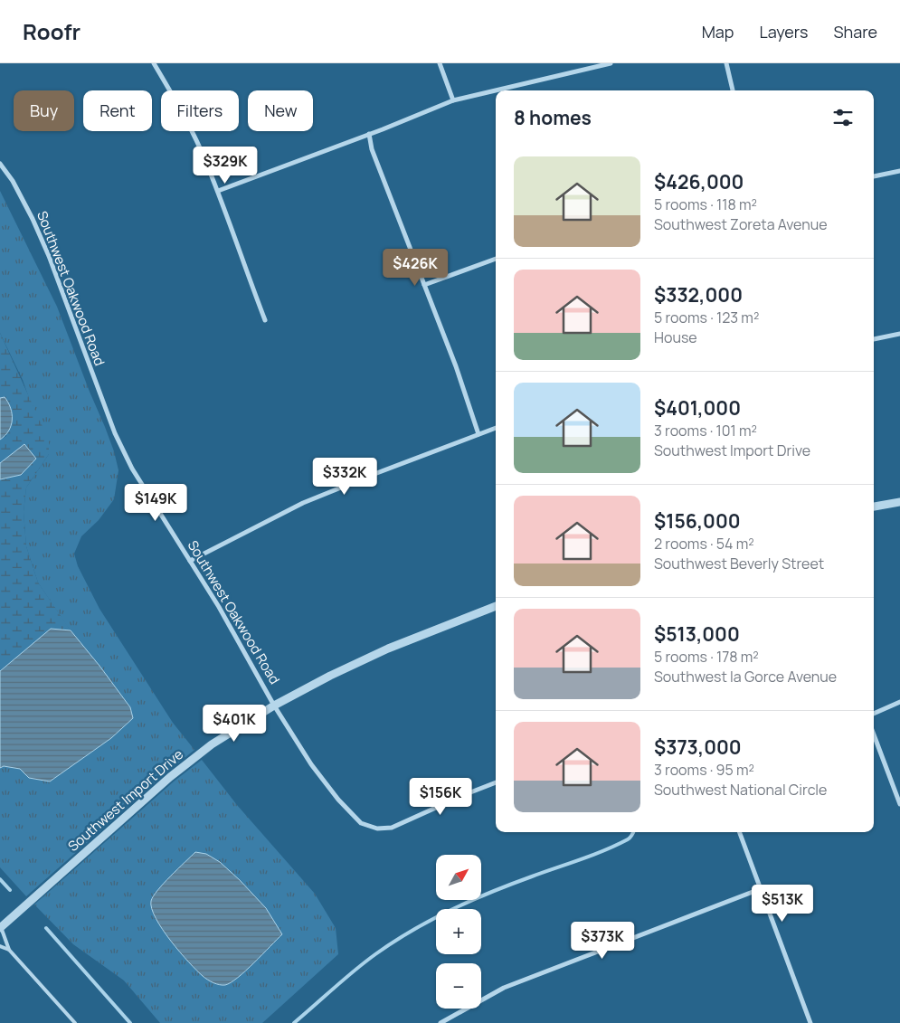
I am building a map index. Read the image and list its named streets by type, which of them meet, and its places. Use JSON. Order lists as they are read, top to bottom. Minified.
{"streets":{"street":["Southwest Oakwood Road","Southwest Import Drive"]},"crossings":[["Southwest Oakwood Road","Southwest Import Drive"]],"north":"top right","page":{"header":"Roofr","nav":["Map","Layers","Share"],"chip":["Buy","Rent","Filters","New"],"heading":"8 homes","list":[{"name":"$426,000","note":"5 rooms · 118 m² · Southwest Zoreta Avenue"},{"name":"$332,000","note":"5 rooms · 123 m² · House"},{"name":"$401,000","note":"3 rooms · 101 m² · Southwest Import Drive"},{"name":"$156,000","note":"2 rooms · 54 m² · Southwest Beverly Street"},{"name":"$513,000","note":"5 rooms · 178 m² · Southwest la Gorce Avenue"},{"name":"$373,000","note":"3 rooms · 95 m² · Southwest National Circle"}],"price":["$329K","$426K","$332K","$149K","$401K","$156K","$513K","$373K"],"map_buttons":["+","−"]}}
